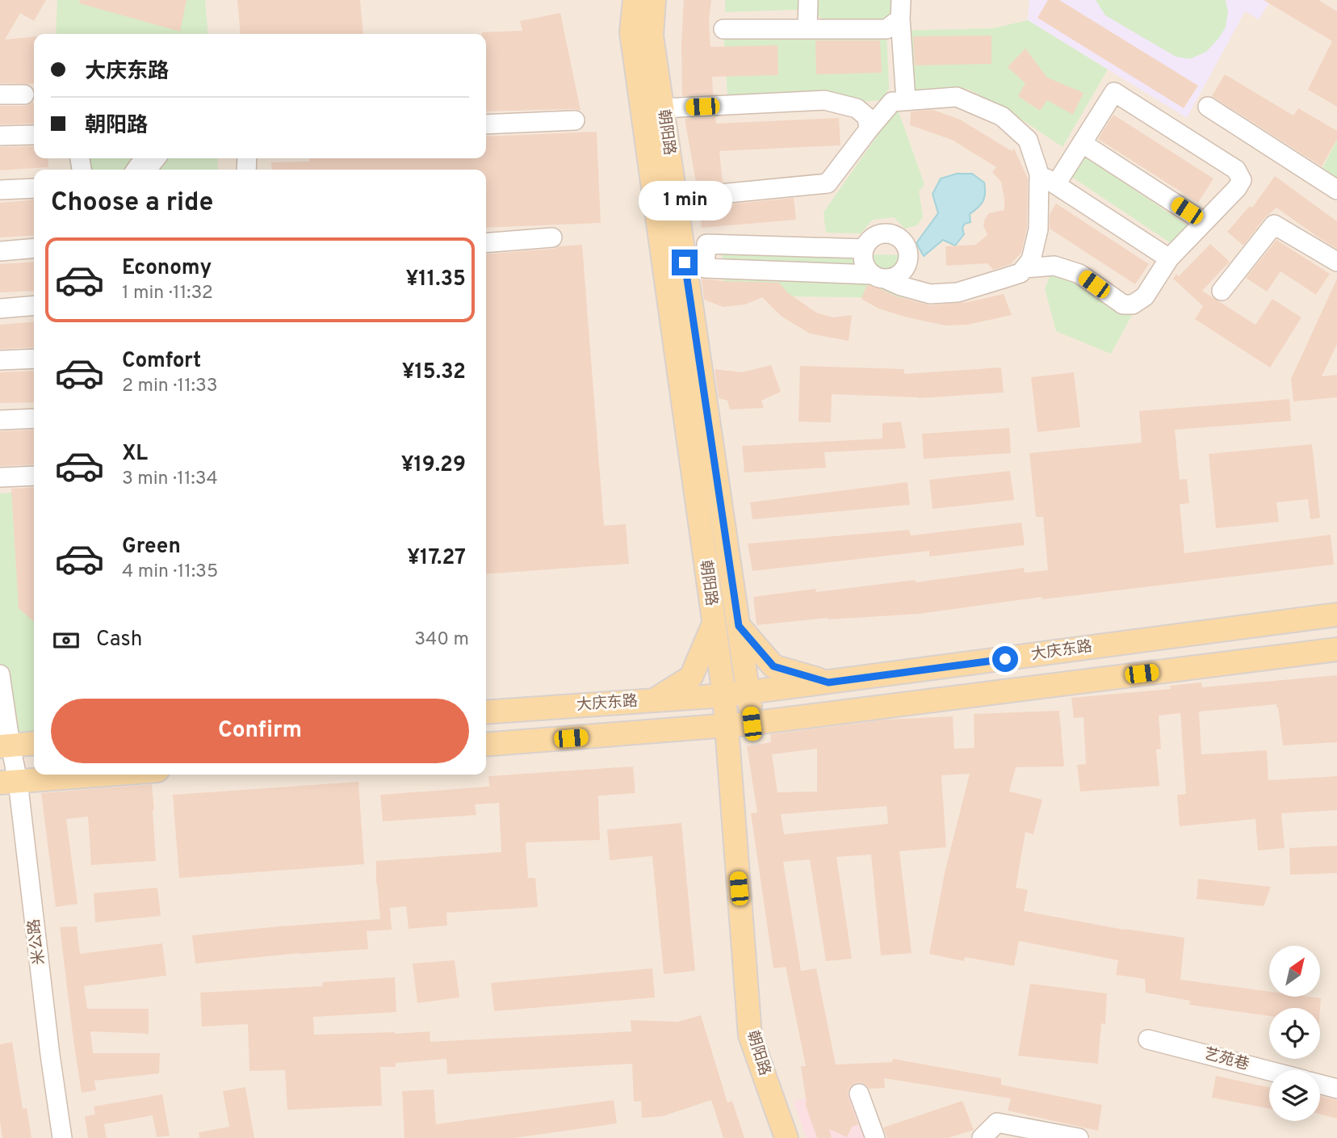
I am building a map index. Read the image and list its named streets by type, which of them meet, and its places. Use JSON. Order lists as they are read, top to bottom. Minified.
{"streets":{"main road":["朝阳路","大庆东路"],"street":["米公路","艺苑巷"]},"crossings":[["朝阳路","大庆东路"]],"north":"top right","page":{"banner":["大庆东路","朝阳路"],"heading":"Choose a ride","bubble":"1 min","list":[{"name":"Economy","note":"1 min · 11:32","value":"¥11.35"},{"name":"Comfort","note":"2 min · 11:33","value":"¥15.32"},{"name":"XL","note":"3 min · 11:34","value":"¥19.29"},{"name":"Green","note":"4 min · 11:35","value":"¥17.27"}],"pay":["Cash","340 m"],"buttons":"Confirm"}}
